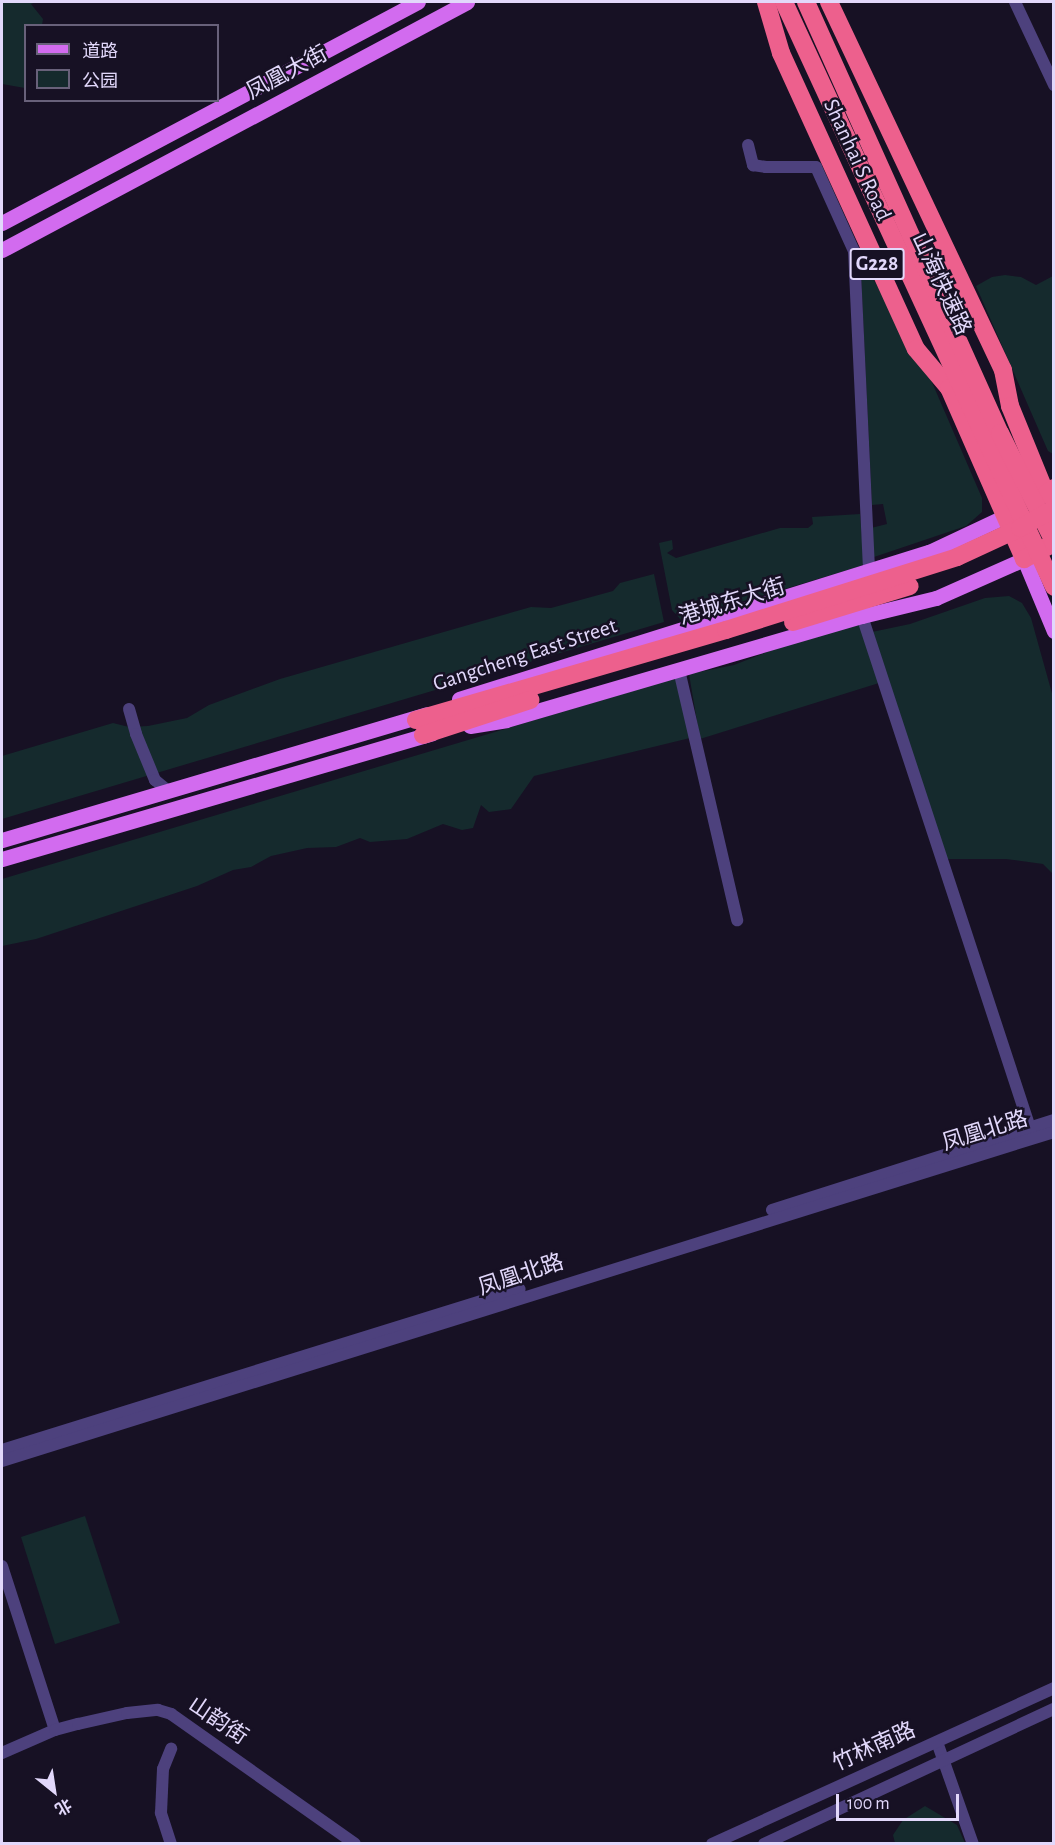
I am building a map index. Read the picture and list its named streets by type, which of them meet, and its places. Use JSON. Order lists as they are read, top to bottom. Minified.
{"streets":{"highway":["Shanhai S Road","G228","山海快速路","港城东大街"],"main road":["凤凰大街","Gangcheng East Street"],"street":["凤凰北路","山韵街","竹林南路"]},"crossings":[["Shanhai S Road","港城东大街"],["Shanhai S Road","Gangcheng East Street"],["港城东大街","Gangcheng East Street"]],"legend":["道路","公园"],"scale_bar":"100 m","north":"bottom right"}
